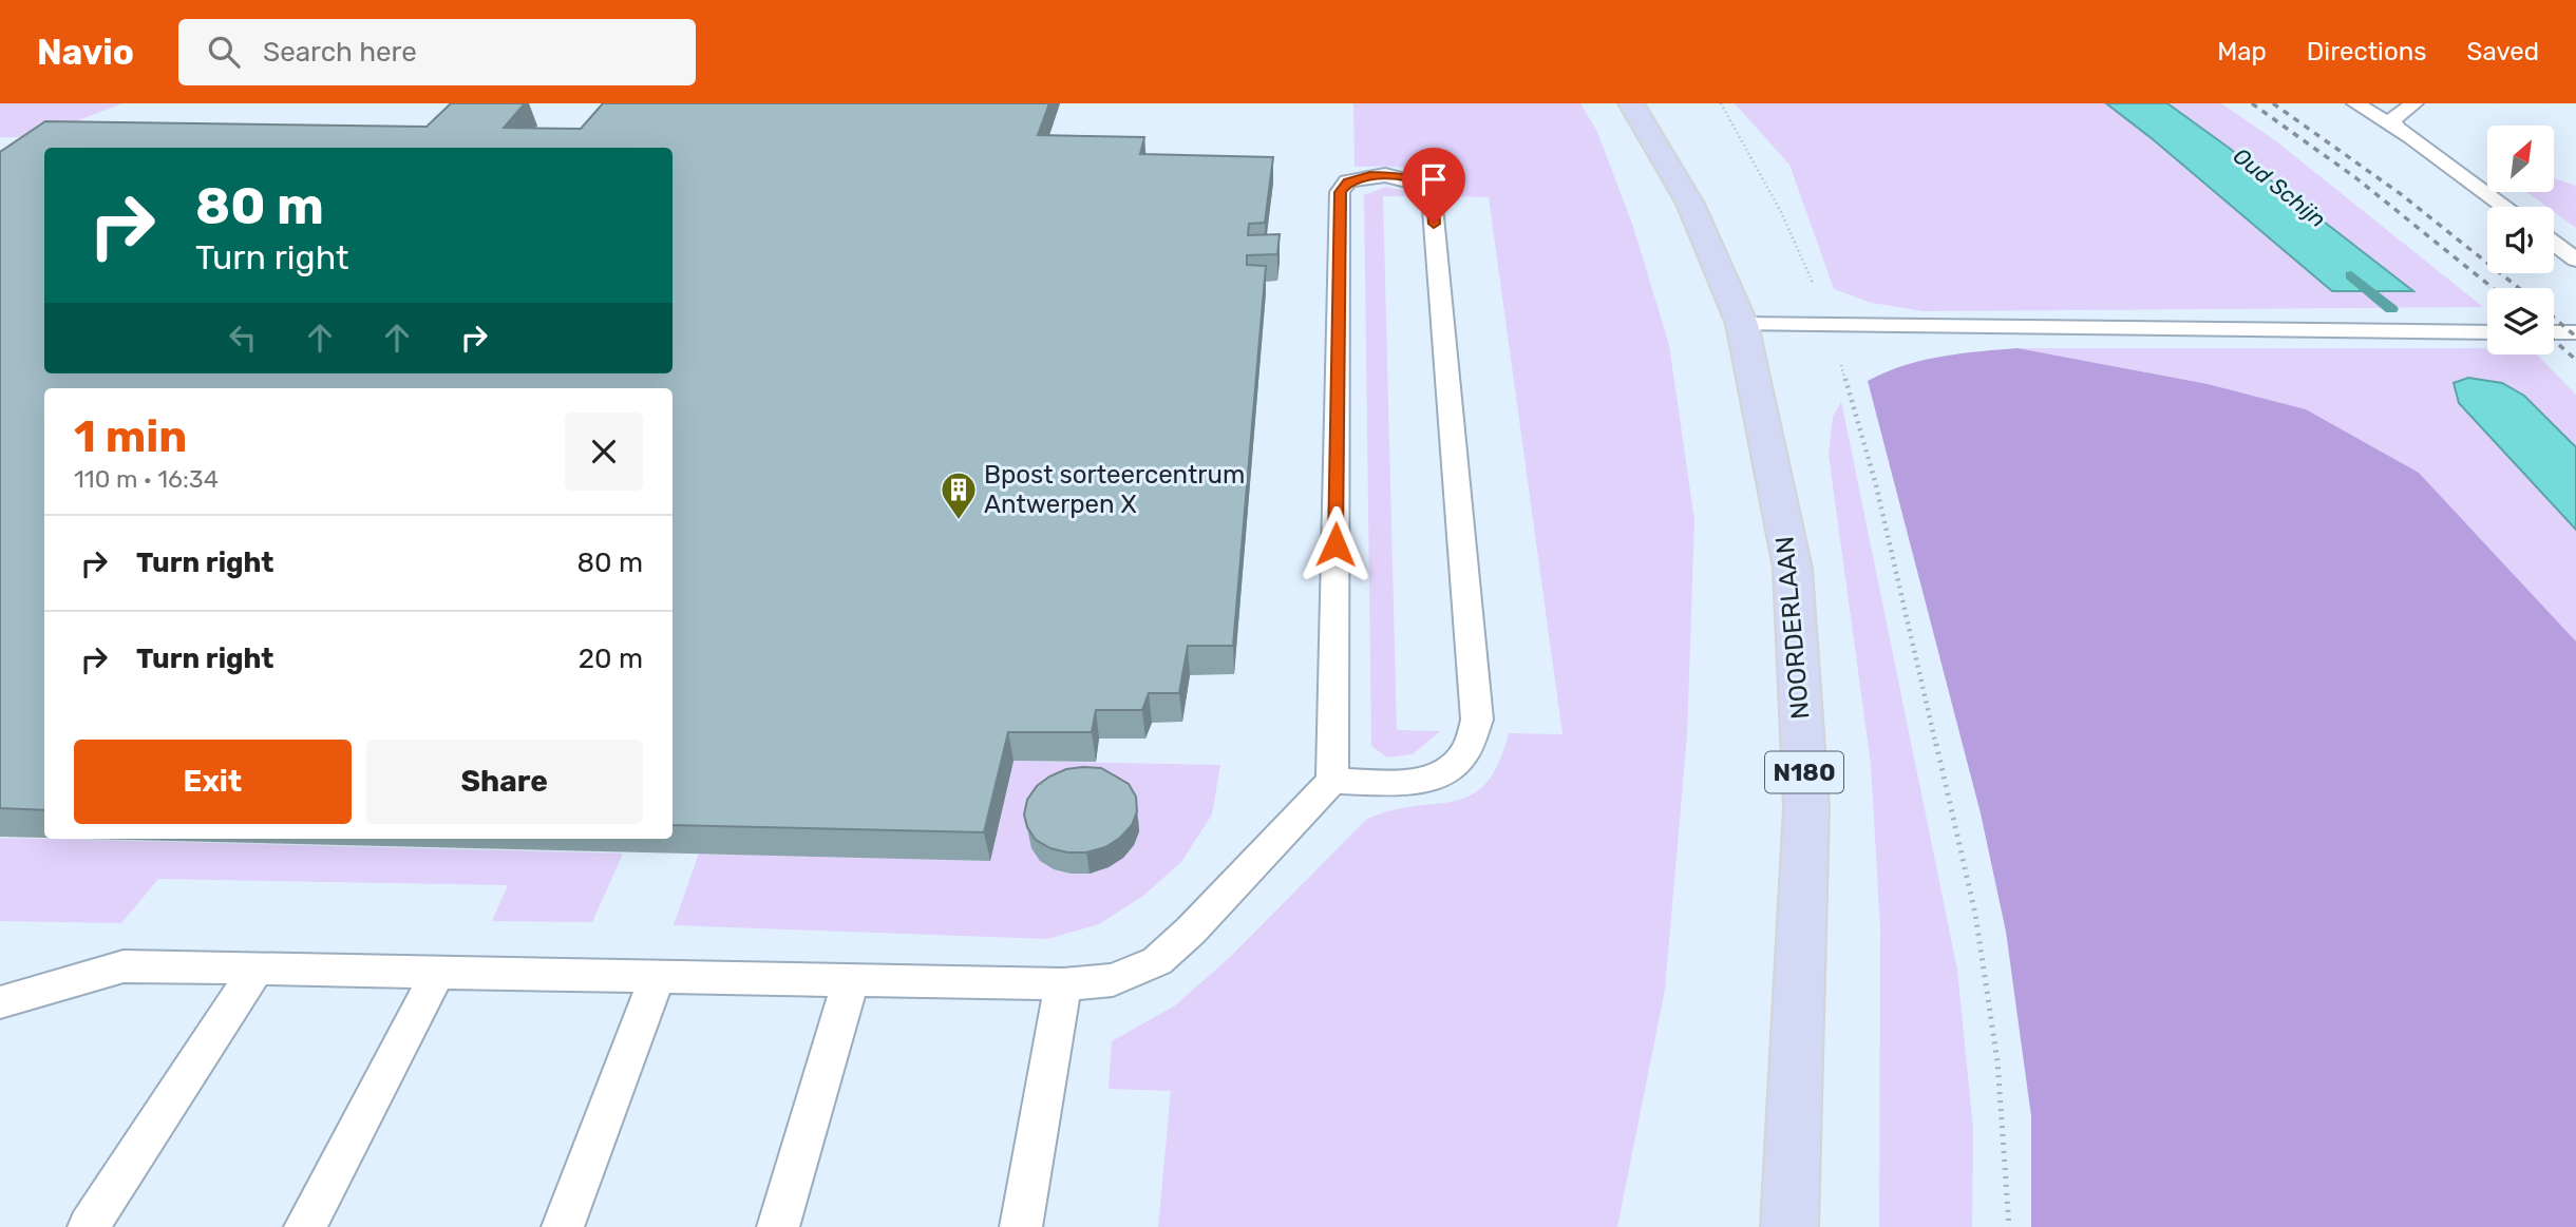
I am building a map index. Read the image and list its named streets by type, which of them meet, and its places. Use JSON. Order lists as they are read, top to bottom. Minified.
{"streets":{"main road":["NOORDERLAAN","N180"]},"water":["Oud Schijn"],"places":{"building":["Bpost sorteercentrum Antwerpen X"]},"north":"top right","page":{"header":"Navio","search":"Search here","nav":["Map","Directions","Saved"],"turn":["80 m","Turn right"],"heading":["1 min","110 m · 16:34"],"list":[{"name":"Turn right","value":"80 m"},{"name":"Turn right","value":"20 m"}],"buttons":["Exit","Share"]}}
